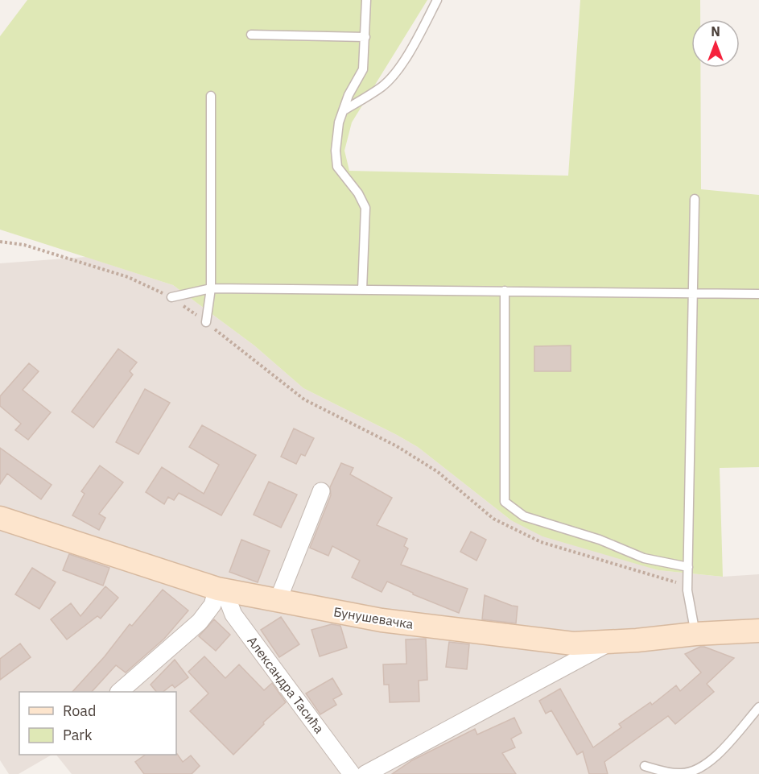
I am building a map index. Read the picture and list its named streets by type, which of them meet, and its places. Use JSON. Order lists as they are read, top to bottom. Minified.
{"streets":{"street":["Бунушевачка","Александра Тасића"]},"crossings":[["Бунушевачка","Александра Тасића"]],"legend":["Road","Park"],"north":"top"}
